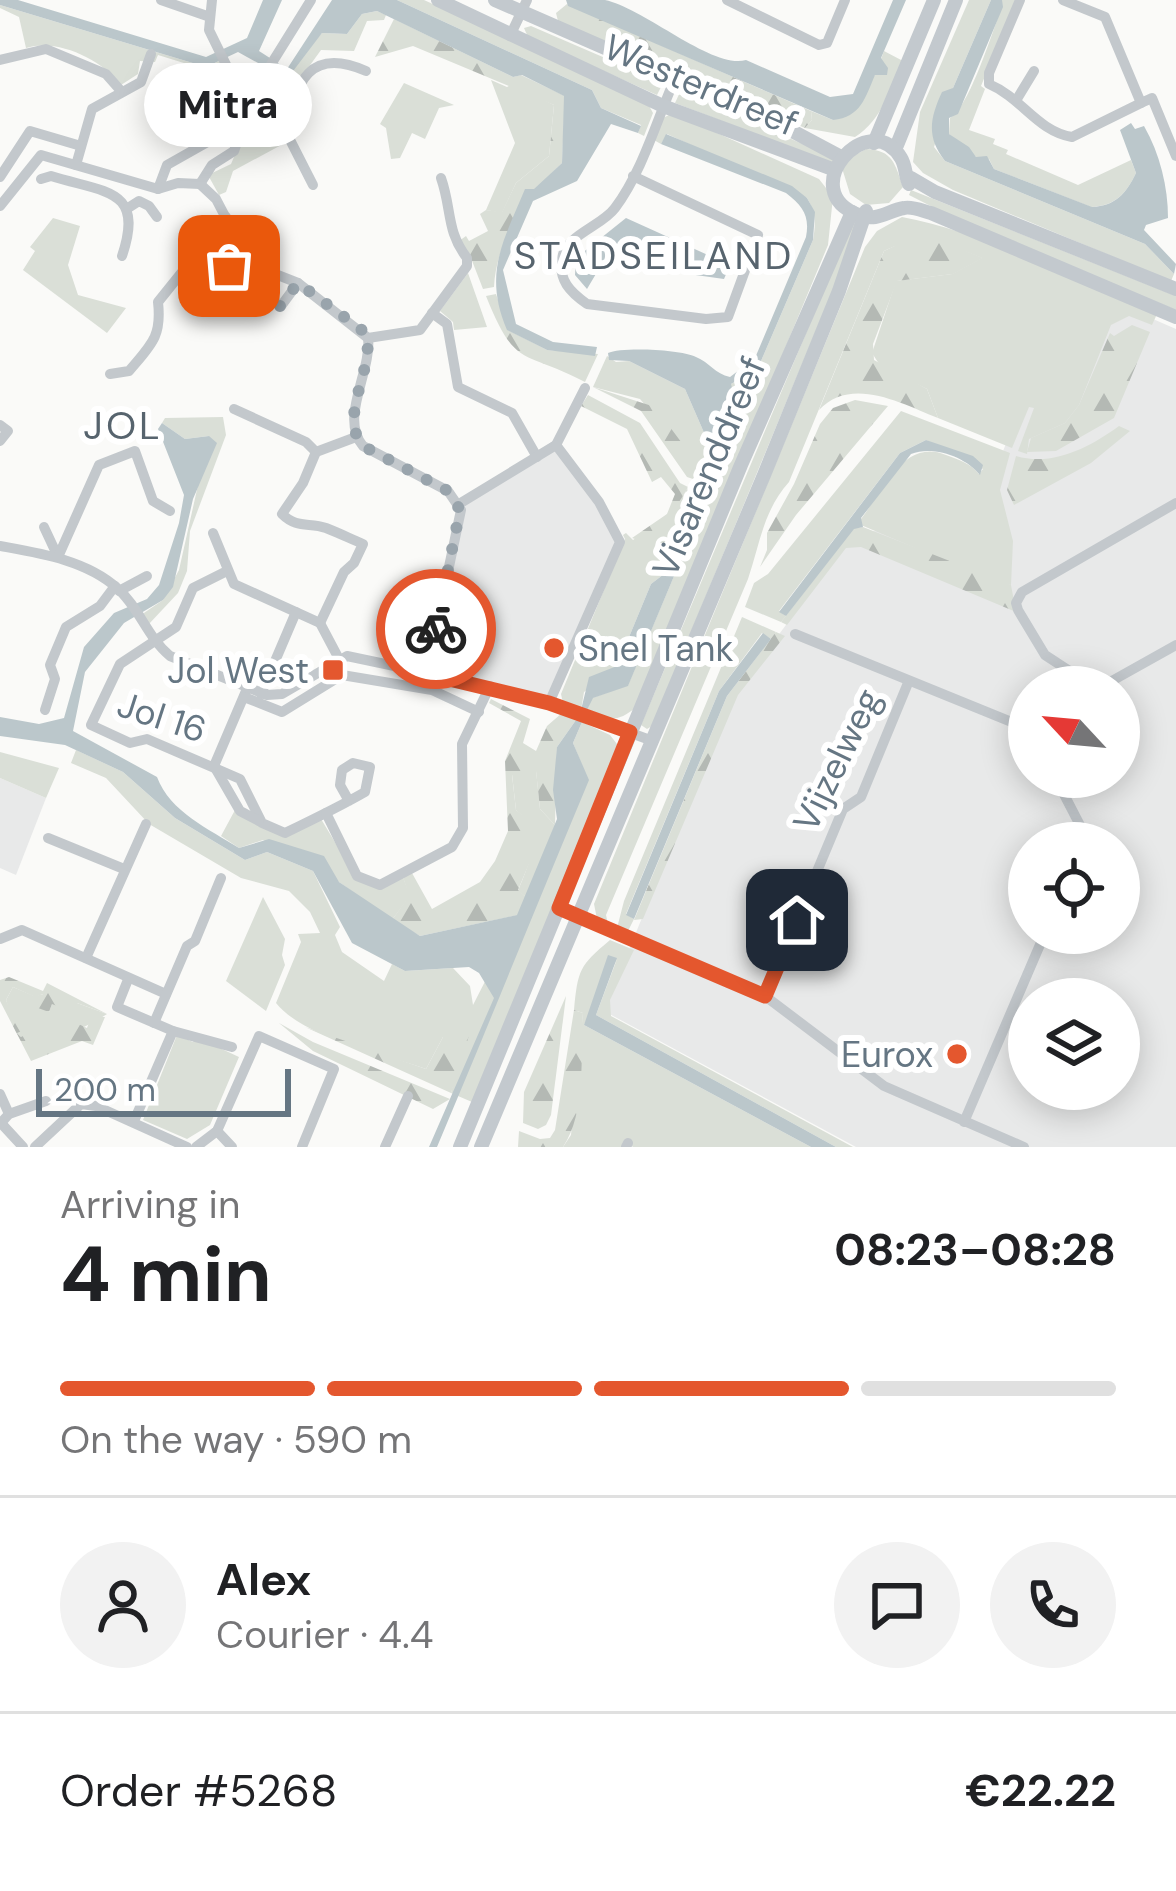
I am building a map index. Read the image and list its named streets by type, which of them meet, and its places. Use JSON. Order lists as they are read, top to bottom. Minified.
{"streets":{"main road":["Westerdreef","Visarenddreef"],"street":["Jol 16","Vijzelweg"]},"crossings":[["Westerdreef","Visarenddreef"]],"districts":["STADSEILAND","JOL"],"places":{"other":["Mitra","Snel Tank","Eurox"],"transit":["Jol West"]},"scale_bar":"200 m","north":"top left","page":{"bubble":"Mitra","scale":"200 m","heading":["4 min","Arriving in","08:23–08:28"],"panel":["Alex","Courier · 4.4","Order #5268","€22.22"],"bar":"On the way · 590 m"}}
